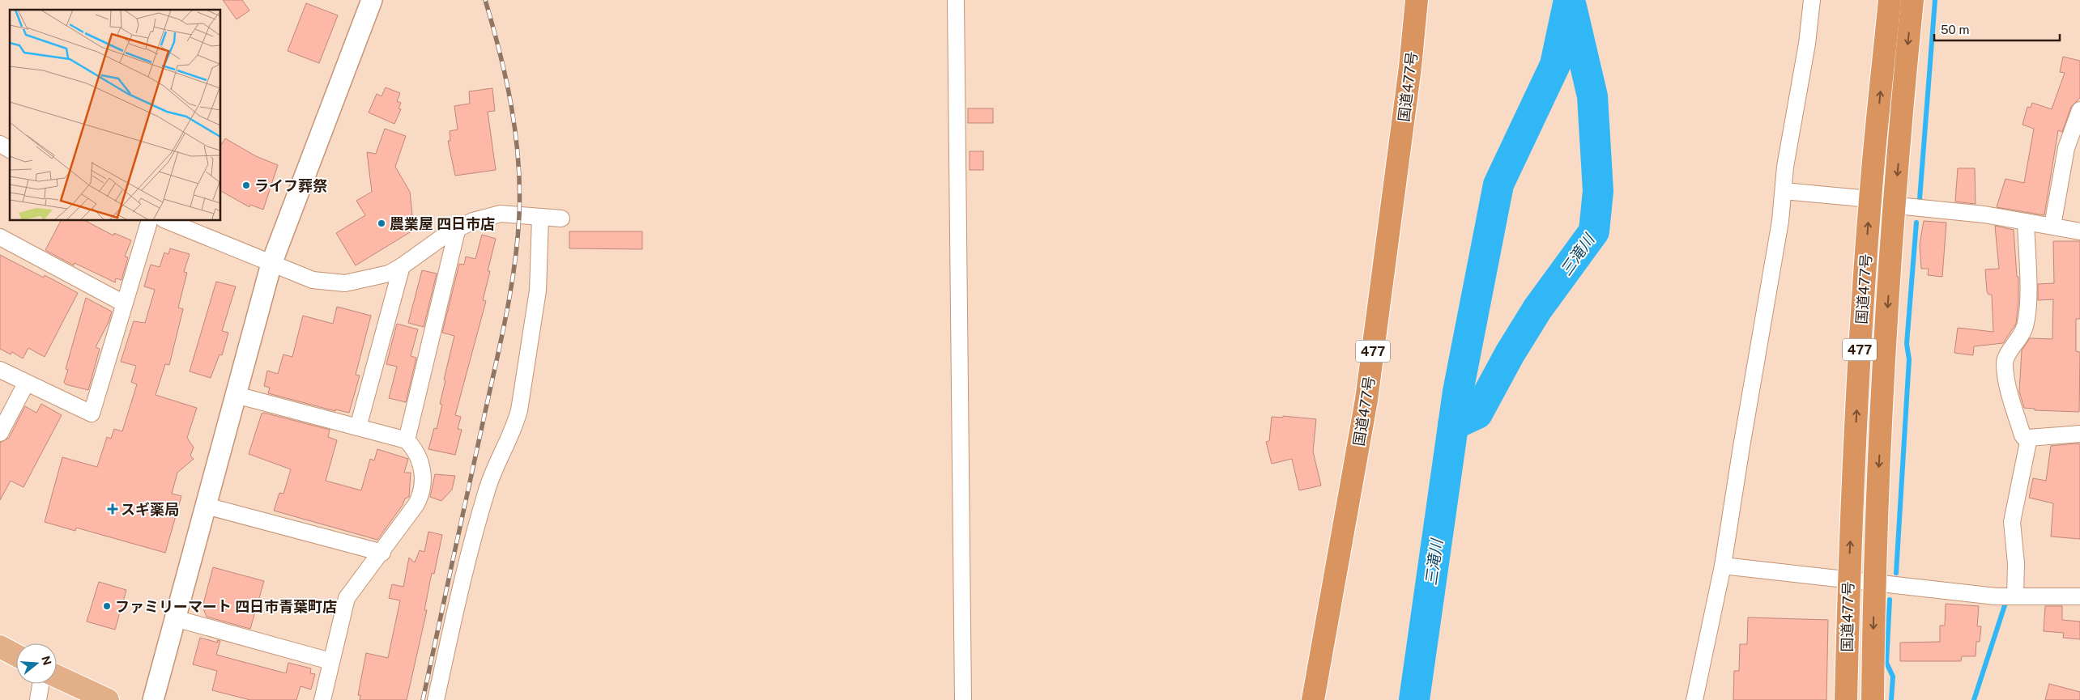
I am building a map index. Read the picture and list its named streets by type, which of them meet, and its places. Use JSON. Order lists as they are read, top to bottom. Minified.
{"streets":{"highway":["国道477号","477"]},"water":["三滝川"],"places":{"other":["ライフ葬祭","農業屋 四日市店","ファミリーマート 四日市青葉町店"],"health":["スギ薬局"]},"scale_bar":"50 m","north":"right"}
